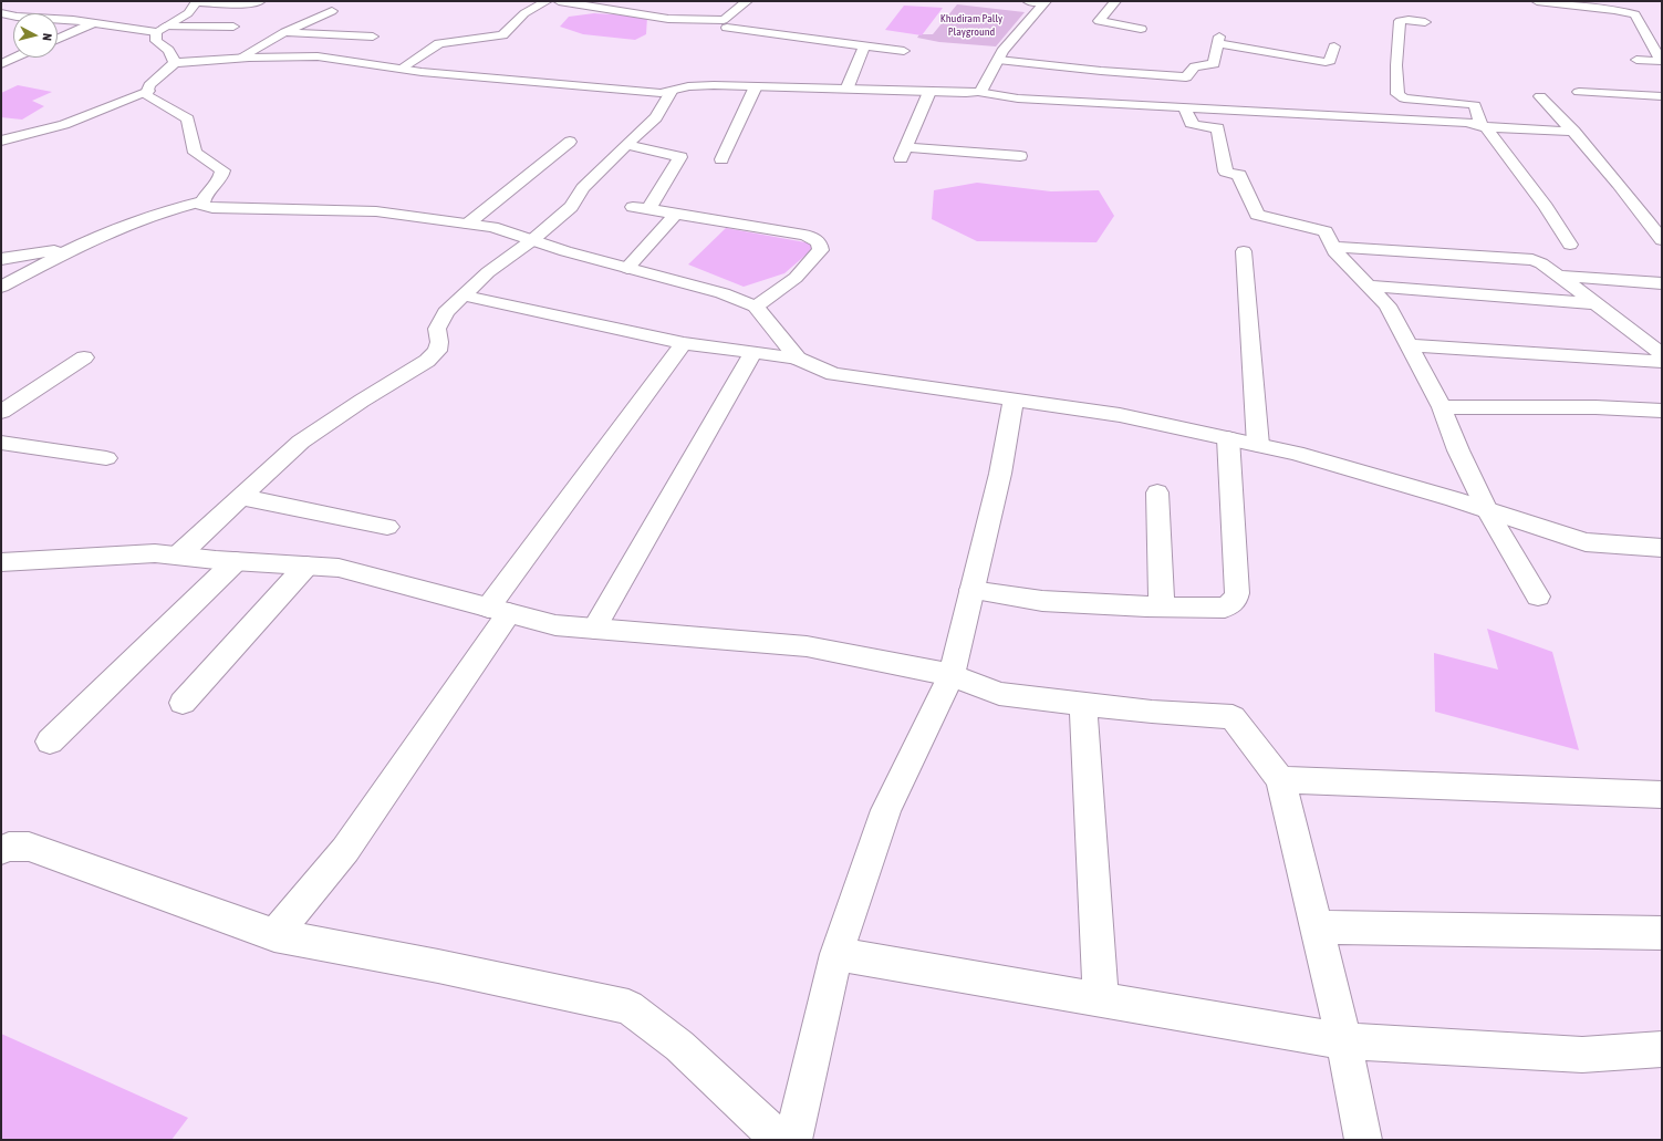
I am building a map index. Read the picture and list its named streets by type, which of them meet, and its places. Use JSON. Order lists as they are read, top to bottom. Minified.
{"parks":["Khudiram Pally Playground"],"north":"right"}
